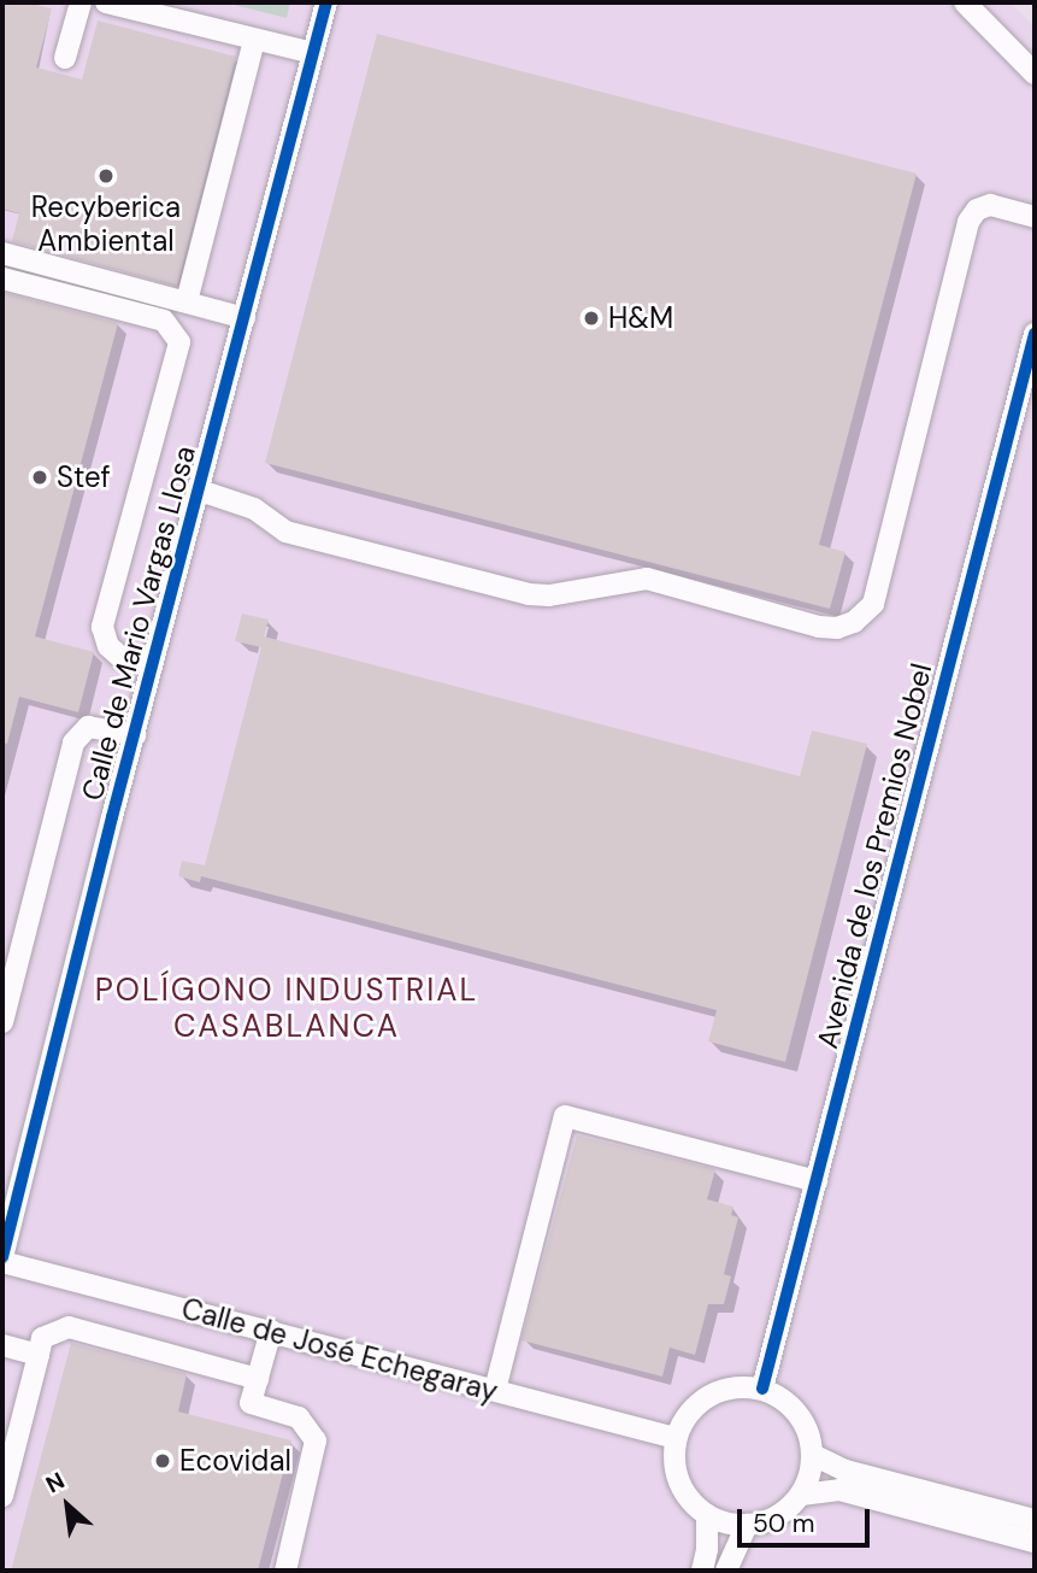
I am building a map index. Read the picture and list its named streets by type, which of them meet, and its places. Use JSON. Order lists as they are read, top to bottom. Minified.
{"streets":{"street":["Calle de Mario Vargas Llosa","Avenida de los Premios Nobel","Calle de José Echegaray"]},"crossings":[["Calle de Mario Vargas Llosa","Calle de José Echegaray"],["Avenida de los Premios Nobel","Calle de José Echegaray"]],"districts":["POLÍGONO INDUSTRIAL CASABLANCA"],"places":["Recyberica Ambiental","H&M","Stef","Ecovidal"],"scale_bar":"50 m","north":"top left"}
